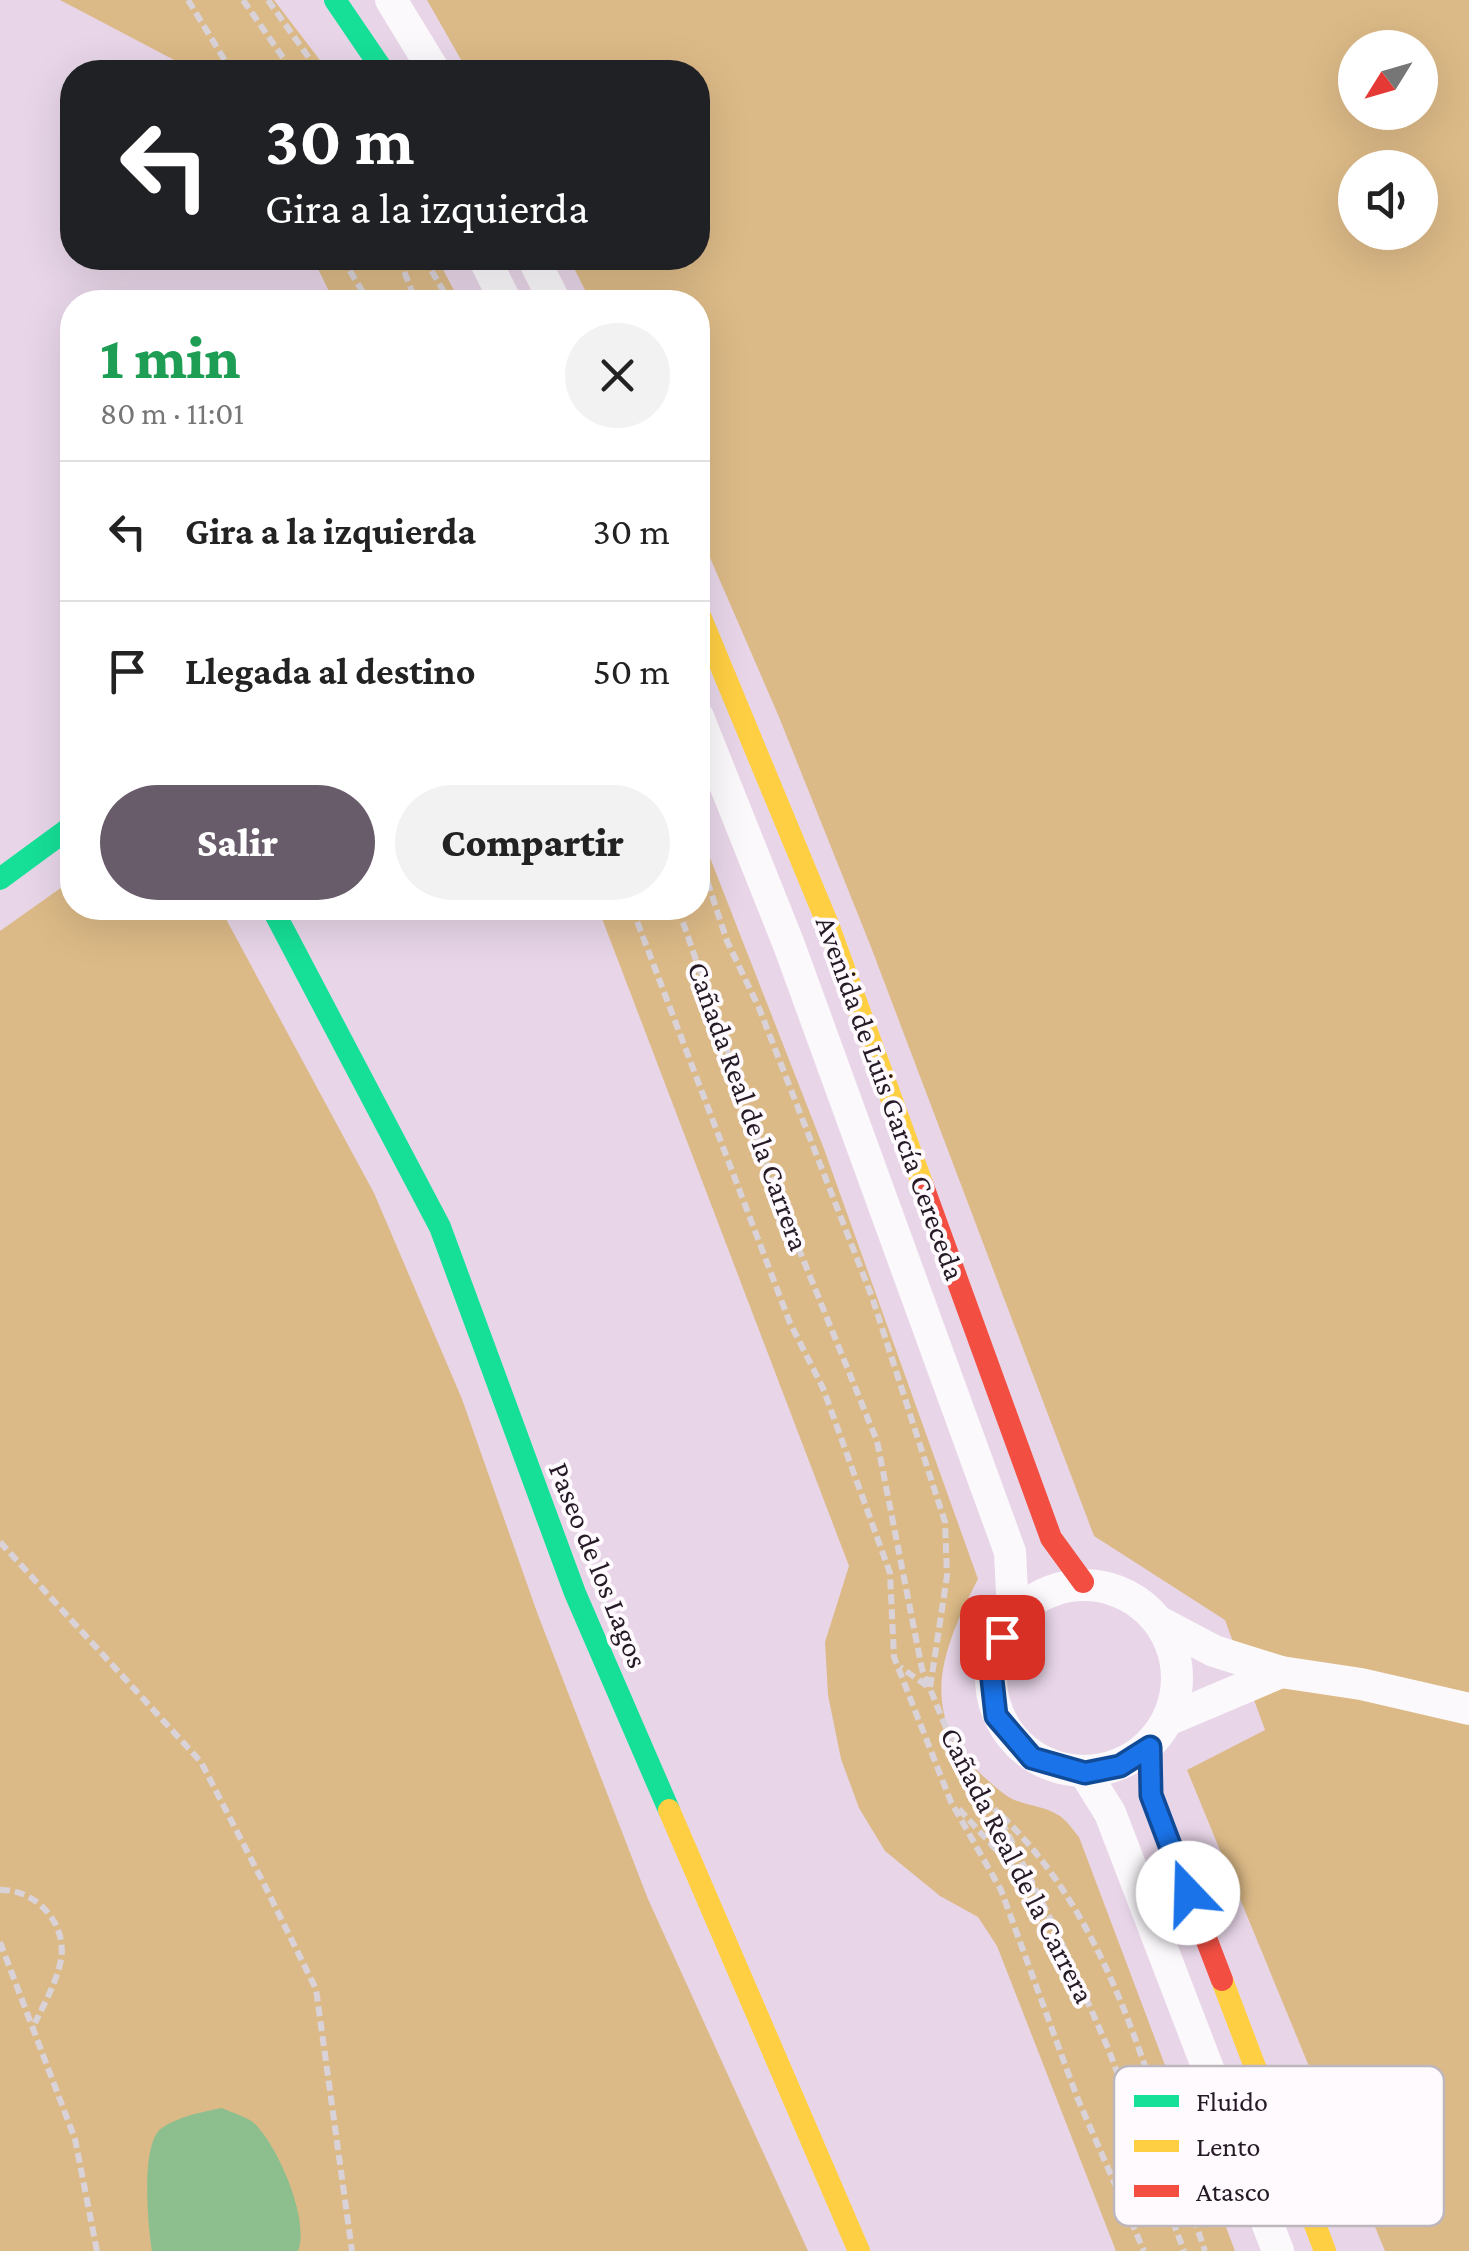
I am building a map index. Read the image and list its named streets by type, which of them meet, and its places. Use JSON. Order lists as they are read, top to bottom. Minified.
{"streets":{"street":["Avenida de Luis García Cereceda","Paseo de los Lagos"],"path":["Cañada Real de la Carrera"]},"legend":["Fluido","Lento","Atasco"],"north":"bottom left","page":{"turn":["30 m","Gira a la izquierda"],"heading":["1 min","80 m · 11:01"],"list":[{"name":"Gira a la izquierda","value":"30 m"},{"name":"Llegada al destino","value":"50 m"}],"buttons":["Salir","Compartir"]}}
